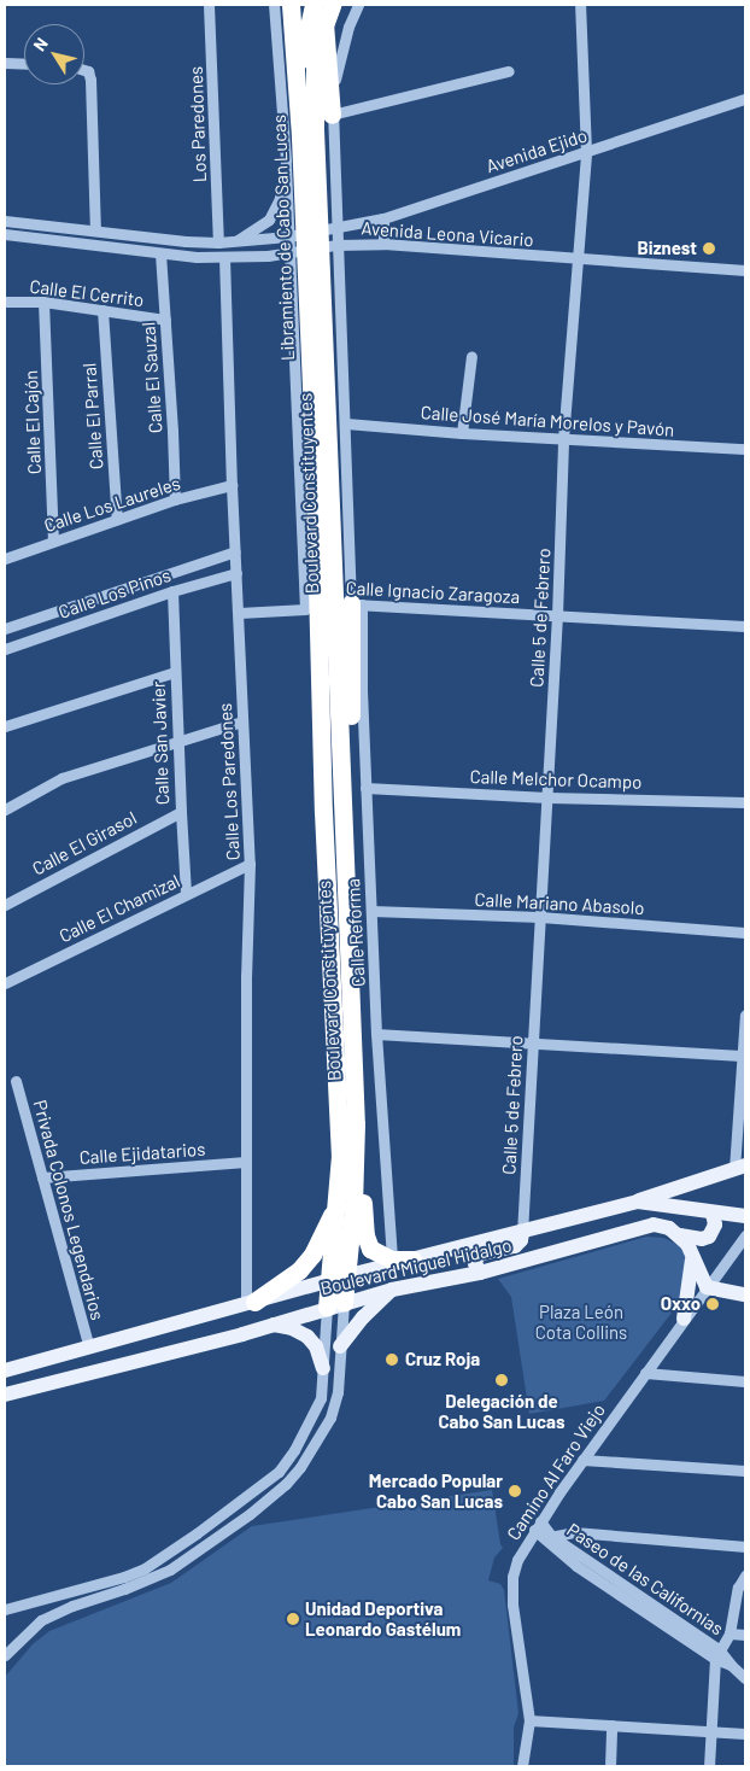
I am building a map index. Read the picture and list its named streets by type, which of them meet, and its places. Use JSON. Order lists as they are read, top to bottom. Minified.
{"streets":{"highway":["Libramiento de Cabo San Lucas","Boulevard Constituyentes"],"main road":["Boulevard Miguel Hidalgo"],"street":["Los Paredones","Avenida Ejido","Avenida Leona Vicario","Calle El Cerrito","Calle El Sauzal","Calle El Parral","Calle José María Morelos y Pavón","Calle El Cajón","Calle Los Laureles","Calle Ignacio Zaragoza","Calle Los Pinos","Calle 5 de Febrero","Calle San Javier","Calle Melchor Ocampo","Calle Los Paredones","Calle El Girasol","Calle Mariano Abasolo","Calle El Chamizal","Calle Reforma","Calle Ejidatarios","Privada Colonos Legendarios","Camino Al Faro Viejo","Paseo de las Californias"]},"crossings":[["Los Paredones","Avenida Leona Vicario"],["Avenida Ejido","Avenida Leona Vicario"],["Avenida Ejido","Boulevard Constituyentes"],["Avenida Ejido","Calle 5 de Febrero"],["Avenida Leona Vicario","Calle El Sauzal"],["Avenida Leona Vicario","Boulevard Constituyentes"],["Avenida Leona Vicario","Calle 5 de Febrero"],["Avenida Leona Vicario","Calle Los Paredones"],["Libramiento de Cabo San Lucas","Boulevard Constituyentes"],["Calle El Cerrito","Calle El Sauzal"],["Calle El Cerrito","Calle El Parral"],["Calle El Cerrito","Calle El Cajón"],["Calle El Sauzal","Calle Los Laureles"],["Calle El Parral","Calle Los Laureles"],["Calle José María Morelos y Pavón","Boulevard Constituyentes"],["Calle José María Morelos y Pavón","Calle 5 de Febrero"],["Calle El Cajón","Calle Los Laureles"],["Boulevard Constituyentes","Calle Ignacio Zaragoza"],["Boulevard Constituyentes","Calle Reforma"],["Boulevard Constituyentes","Boulevard Miguel Hidalgo"],["Calle Los Laureles","Calle Los Paredones"],["Calle Ignacio Zaragoza","Calle 5 de Febrero"],["Calle Ignacio Zaragoza","Calle Reforma"],["Calle Los Pinos","Calle San Javier"],["Calle Los Pinos","Calle Los Paredones"],["Calle 5 de Febrero","Calle Melchor Ocampo"],["Calle 5 de Febrero","Calle Mariano Abasolo"],["Calle 5 de Febrero","Boulevard Miguel Hidalgo"],["Calle San Javier","Calle El Girasol"],["Calle San Javier","Calle El Chamizal"],["Calle Melchor Ocampo","Calle Reforma"],["Calle Los Paredones","Calle El Chamizal"],["Calle Los Paredones","Calle Ejidatarios"],["Calle Los Paredones","Boulevard Miguel Hidalgo"],["Calle Mariano Abasolo","Calle Reforma"],["Calle Ejidatarios","Privada Colonos Legendarios"],["Privada Colonos Legendarios","Boulevard Miguel Hidalgo"],["Camino Al Faro Viejo","Paseo de las Californias"]],"parks":["Plaza León Cota Collins"],"places":["Biznest","Oxxo","Cruz Roja","Delegación de Cabo San Lucas","Mercado Popular Cabo San Lucas","Unidad Deportiva Leonardo Gastélum"],"north":"top left"}
